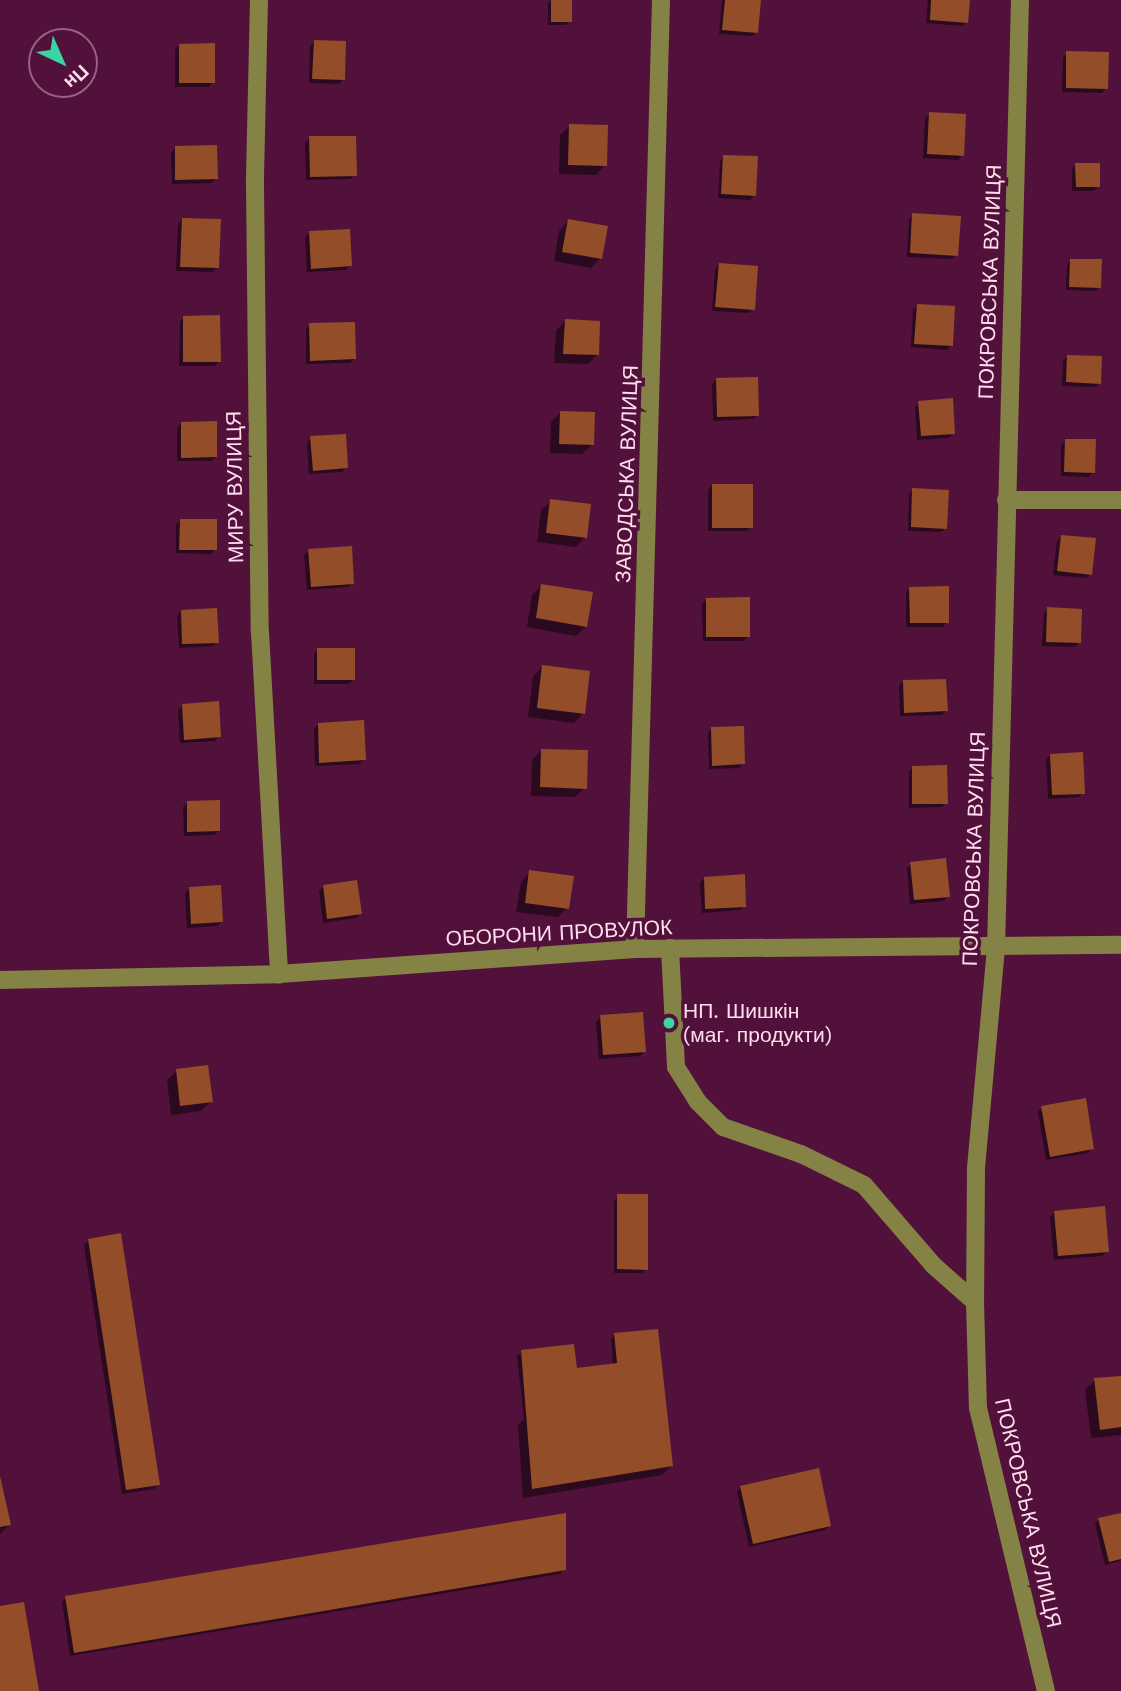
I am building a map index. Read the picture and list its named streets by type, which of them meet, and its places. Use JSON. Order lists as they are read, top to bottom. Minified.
{"streets":{"street":["ПОКРОВСЬКА ВУЛИЦЯ","ЗАВОДСЬКА ВУЛИЦЯ","МИРУ ВУЛИЦЯ","ОБОРОНИ ПРОВУЛОК"]},"crossings":[["ПОКРОВСЬКА ВУЛИЦЯ","ОБОРОНИ ПРОВУЛОК"],["ЗАВОДСЬКА ВУЛИЦЯ","ОБОРОНИ ПРОВУЛОК"],["МИРУ ВУЛИЦЯ","ОБОРОНИ ПРОВУЛОК"]],"places":["НП. Шишкін (маг. продукти)"],"north":"bottom right"}
